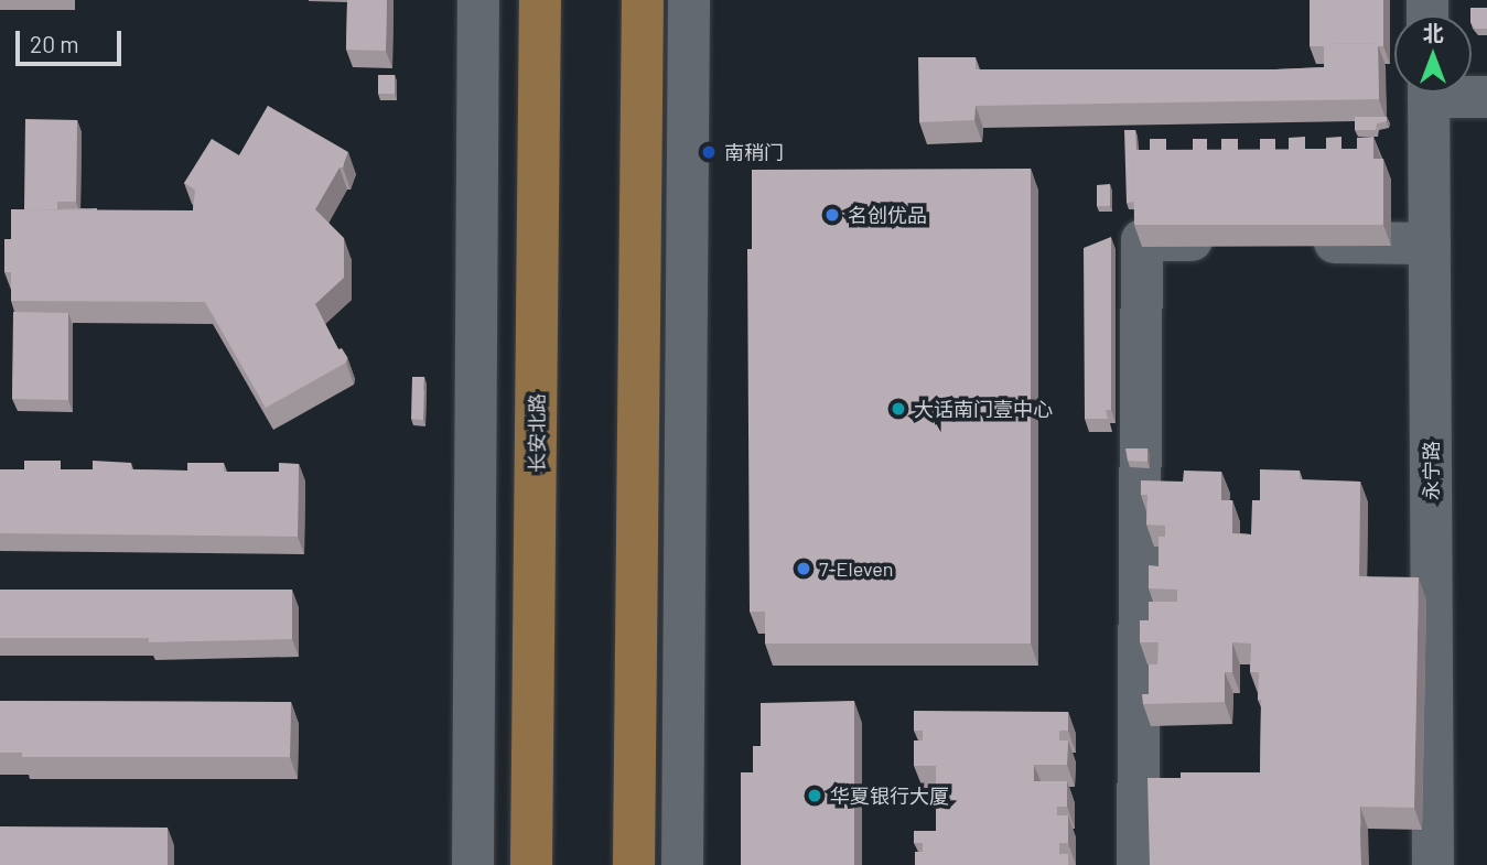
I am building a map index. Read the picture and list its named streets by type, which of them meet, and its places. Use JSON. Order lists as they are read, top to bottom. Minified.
{"streets":{"main road":["长安北路"],"street":["永宁路"]},"places":["南稍门","名创优品","大话南门壹中心","7-Eleven","华夏银行大厦"],"scale_bar":"20 m","north":"top"}
